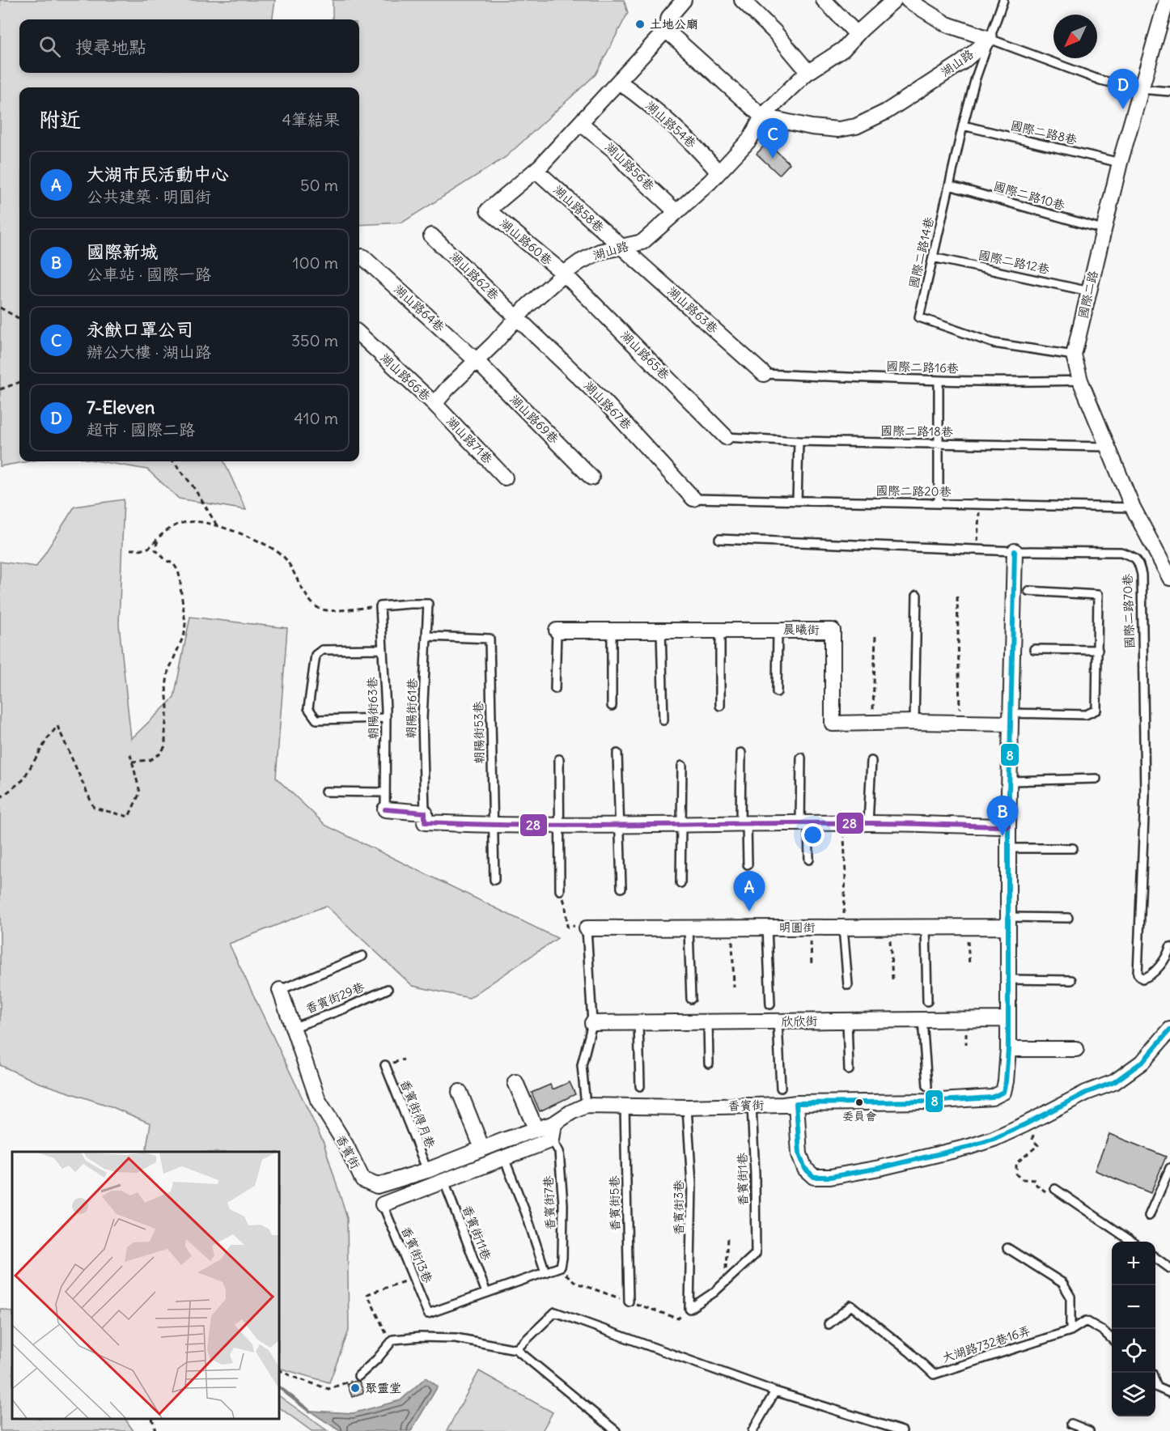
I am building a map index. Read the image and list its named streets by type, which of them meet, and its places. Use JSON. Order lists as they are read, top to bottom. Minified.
{"streets":{"street":["湖山路","湖山路54巷","湖山路56巷","湖山路58巷","湖山路60巷","湖山路62巷","國際二路","湖山路64巷","湖山路63巷","湖山路65巷","湖山路66巷","湖山路67巷","湖山路69巷","湖山路71巷","晨曦街","明圓街","欣欣街","香賓街"],"lane":["國際二路8巷","國際二路10巷","國際二路14巷","國際二路12巷","國際二路16巷","國際二路18巷","國際二路20巷","國際二路70巷","朝陽街63巷","朝陽街61巷","朝陽街53巷","香賓街29巷","香賓街得月巷","香賓街1巷","香賓街7巷","香賓街5巷","香賓街3巷","香賓街11巷","香賓街13巷","大湖路732巷16弄"]},"crossings":[["湖山路","湖山路54巷"],["湖山路","湖山路56巷"],["湖山路","湖山路58巷"],["湖山路","湖山路60巷"],["湖山路","國際二路14巷"],["湖山路","湖山路62巷"],["湖山路","湖山路64巷"],["湖山路","湖山路63巷"],["湖山路","湖山路65巷"],["湖山路","湖山路66巷"],["湖山路","湖山路67巷"],["湖山路","湖山路69巷"],["湖山路","湖山路71巷"],["國際二路8巷","國際二路14巷"],["國際二路8巷","國際二路"],["國際二路10巷","國際二路14巷"],["國際二路10巷","國際二路"],["湖山路58巷","湖山路60巷"],["湖山路58巷","湖山路63巷"],["湖山路60巷","湖山路65巷"],["國際二路14巷","國際二路12巷"],["國際二路14巷","國際二路"],["國際二路12巷","國際二路"],["湖山路62巷","湖山路67巷"],["國際二路","國際二路16巷"],["國際二路","國際二路18巷"],["國際二路","國際二路20巷"],["湖山路64巷","湖山路69巷"],["湖山路63巷","國際二路16巷"],["湖山路65巷","國際二路18巷"],["湖山路66巷","湖山路71巷"],["湖山路67巷","國際二路20巷"],["朝陽街63巷","朝陽街61巷"],["朝陽街61巷","朝陽街53巷"],["香賓街29巷","香賓街"],["香賓街","香賓街得月巷"],["香賓街","香賓街1巷"],["香賓街","香賓街5巷"],["香賓街","香賓街3巷"],["香賓街11巷","香賓街13巷"]],"places":["土地公廟","委員會","聚靈堂"],"lines":["transit line 8","transit line 28"],"north":"bottom left","page":{"search":"搜尋地點","pins":["D","C","B","A"],"heading":["附近","4筆結果"],"list":[{"mark":"A","name":"大湖市民活動中心","note":"公共建築 · 明圓街","value":"50 m"},{"mark":"B","name":"國際新城","note":"公車站 · 國際一路","value":"100 m"},{"mark":"C","name":"永猷口罩公司","note":"辦公大樓 · 湖山路","value":"350 m"},{"mark":"D","name":"7-Eleven","note":"超市 · 國際二路","value":"410 m"}],"map_buttons":["+","−"]}}
